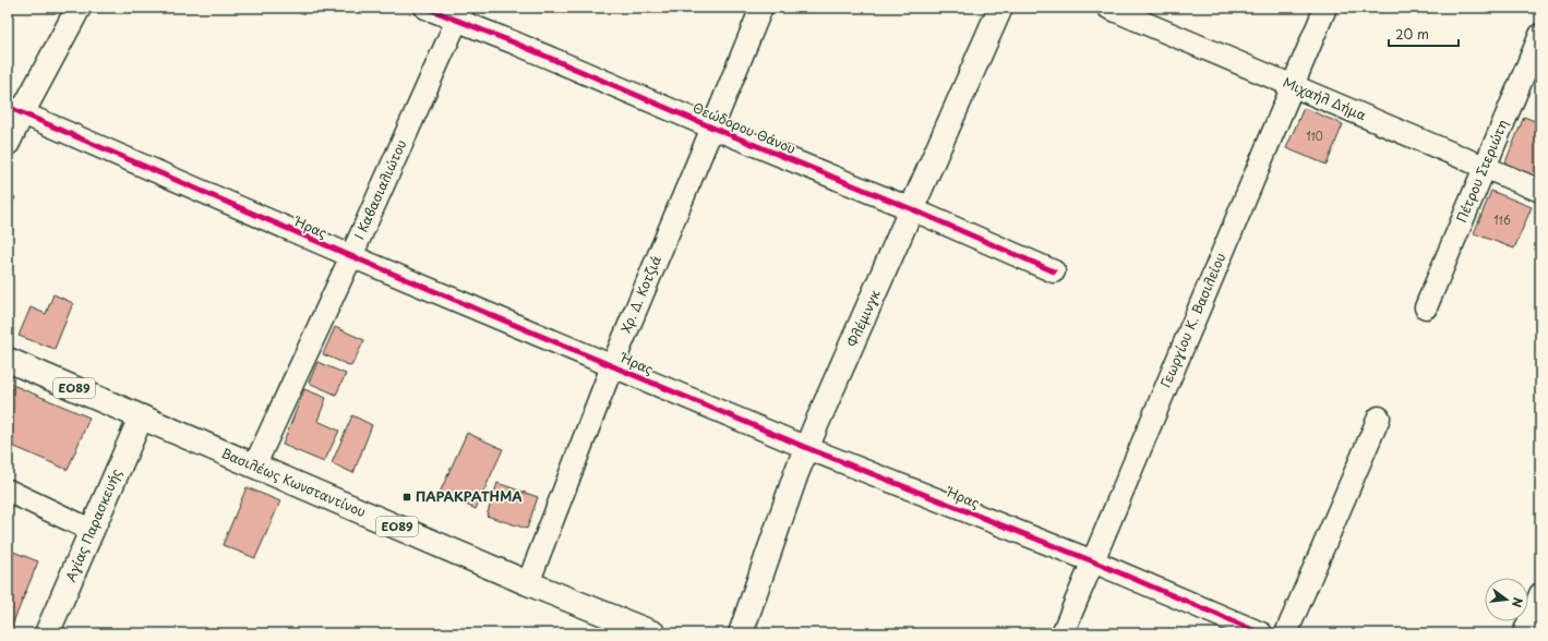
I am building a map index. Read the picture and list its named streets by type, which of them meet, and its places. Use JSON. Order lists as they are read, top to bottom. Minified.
{"streets":{"street":["Μιχαήλ Δήμα","Θεώδορου Θάνου","Πέτρου Στεριώτη","Ι Καβασιαλιώτου","Ήρας","Χρ. Δ. Κοτζιά","Φλέμινγκ","Γεωργίου Κ. Βασιλείου","ΕΟ89","Βασιλέως Κωνσταντίνου","Αγίας Παρασκευής"]},"crossings":[["Μιχαήλ Δήμα","Πέτρου Στεριώτη"],["Μιχαήλ Δήμα","Γεωργίου Κ. Βασιλείου"],["Θεώδορου Θάνου","Ι Καβασιαλιώτου"],["Θεώδορου Θάνου","Χρ. Δ. Κοτζιά"],["Θεώδορου Θάνου","Φλέμινγκ"],["Ι Καβασιαλιώτου","Ήρας"],["Ι Καβασιαλιώτου","Βασιλέως Κωνσταντίνου"],["Ήρας","Χρ. Δ. Κοτζιά"],["Ήρας","Φλέμινγκ"],["Ήρας","Γεωργίου Κ. Βασιλείου"],["Χρ. Δ. Κοτζιά","Βασιλέως Κωνσταντίνου"],["Βασιλέως Κωνσταντίνου","Αγίας Παρασκευής"]],"places":{"transit":["ΠΑΡΑΚΡΑΤΗΜΑ"]},"house_numbers":["110","116"],"scale_bar":"20 m","north":"right"}
